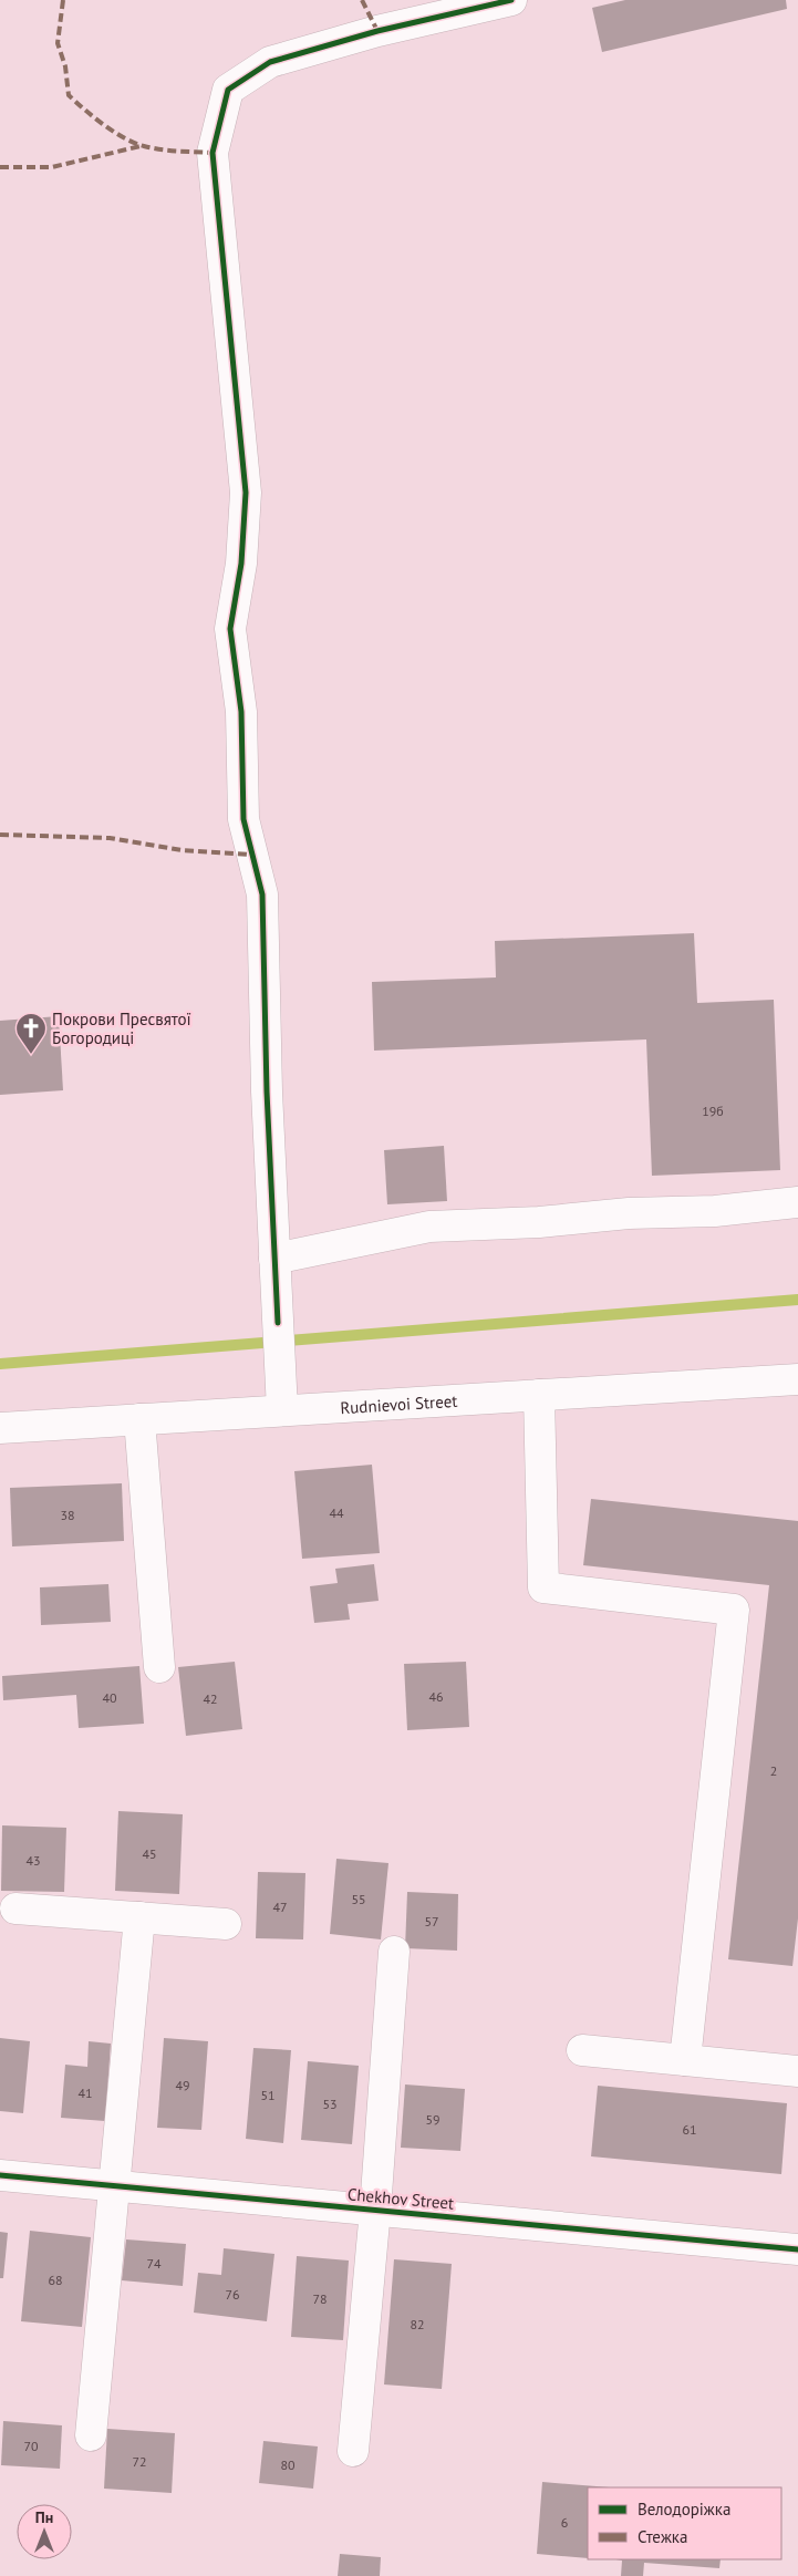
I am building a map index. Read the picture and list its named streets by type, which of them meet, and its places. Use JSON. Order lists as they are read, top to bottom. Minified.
{"streets":{"street":["Rudnievoi Street","Chekhov Street"]},"places":{"church":["Покрови Пресвятої Богородиці"]},"house_numbers":["19б","44","38","46","40","42","2","45","43","55","47","57","49","41","51","53","59","61","74","68","76","78","82","70","72","80","6"],"legend":["Велодоріжка","Стежка"],"north":"top"}
